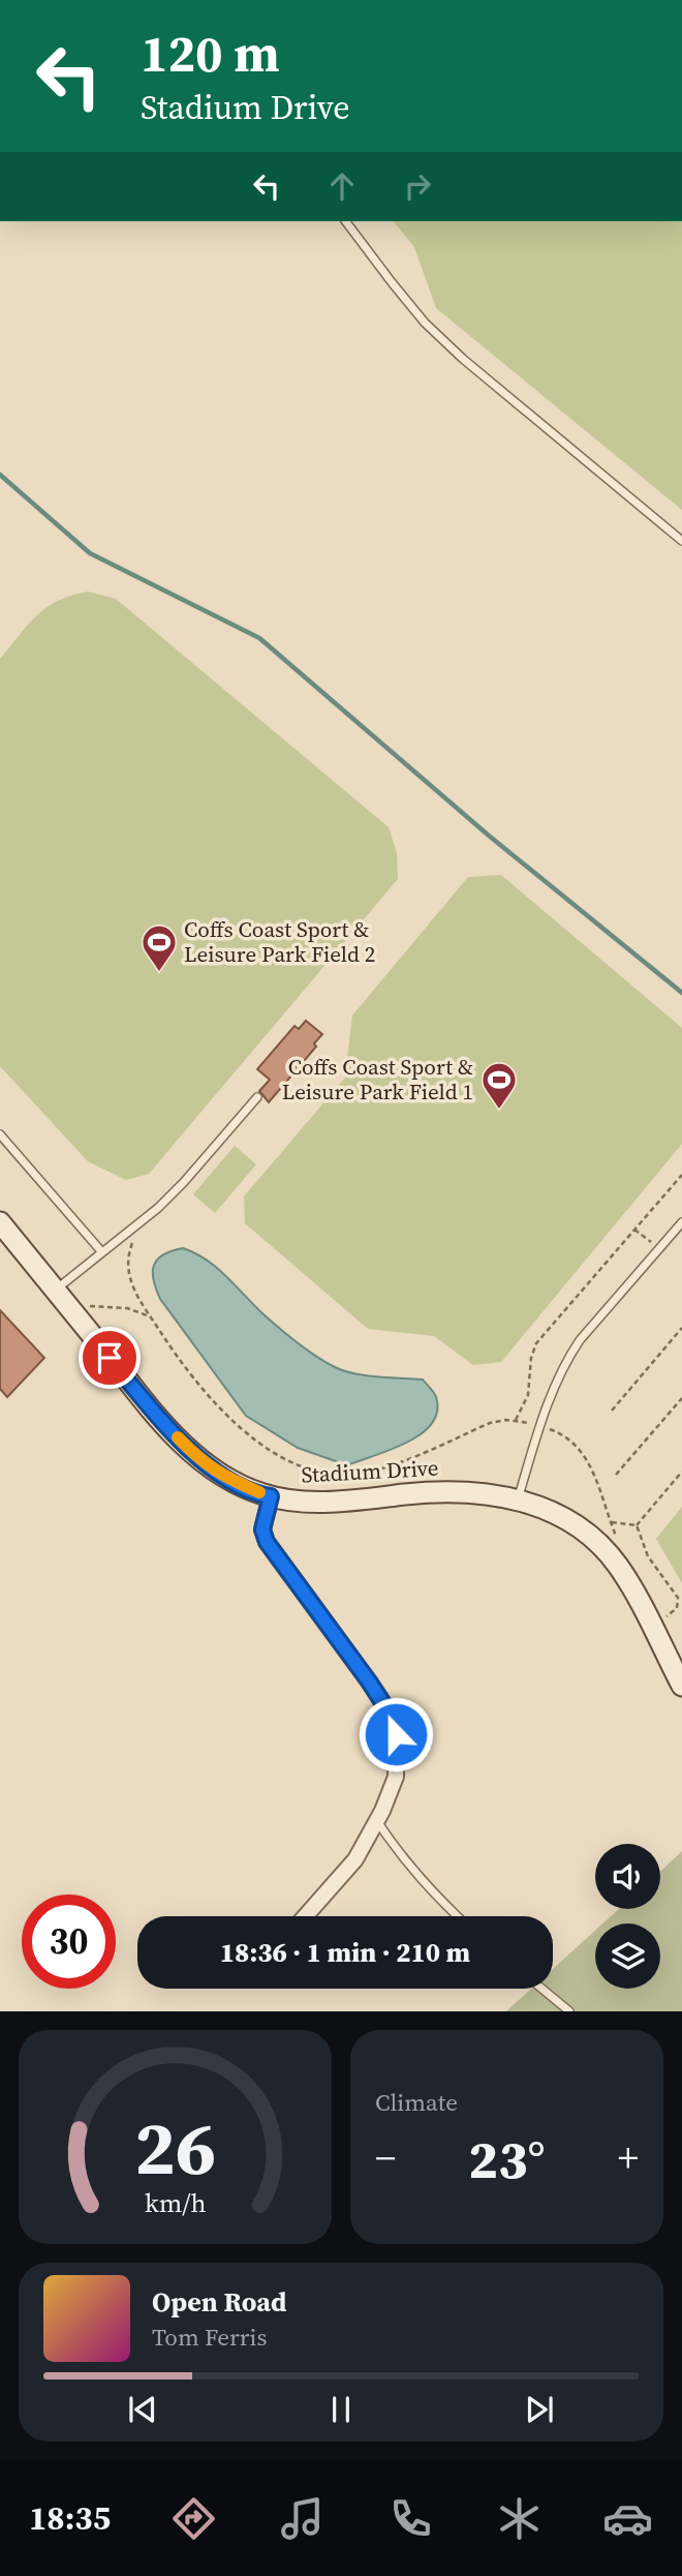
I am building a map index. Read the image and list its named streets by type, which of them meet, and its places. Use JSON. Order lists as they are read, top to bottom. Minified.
{"streets":{"main road":["Stadium Drive"]},"places":{"sports":["Coffs Coast Sport & Leisure Park Field 2","Coffs Coast Sport & Leisure Park Field 1"]},"page":{"turn":["120 m","Stadium Drive"],"limit":"30","trip":"18:36 · 1 min · 210 m","tile":"Climate","heat":["−","23°","+"],"song":["Open Road","Tom Ferris"],"tabs":"18:35","gauge":["26","km/h"]}}
